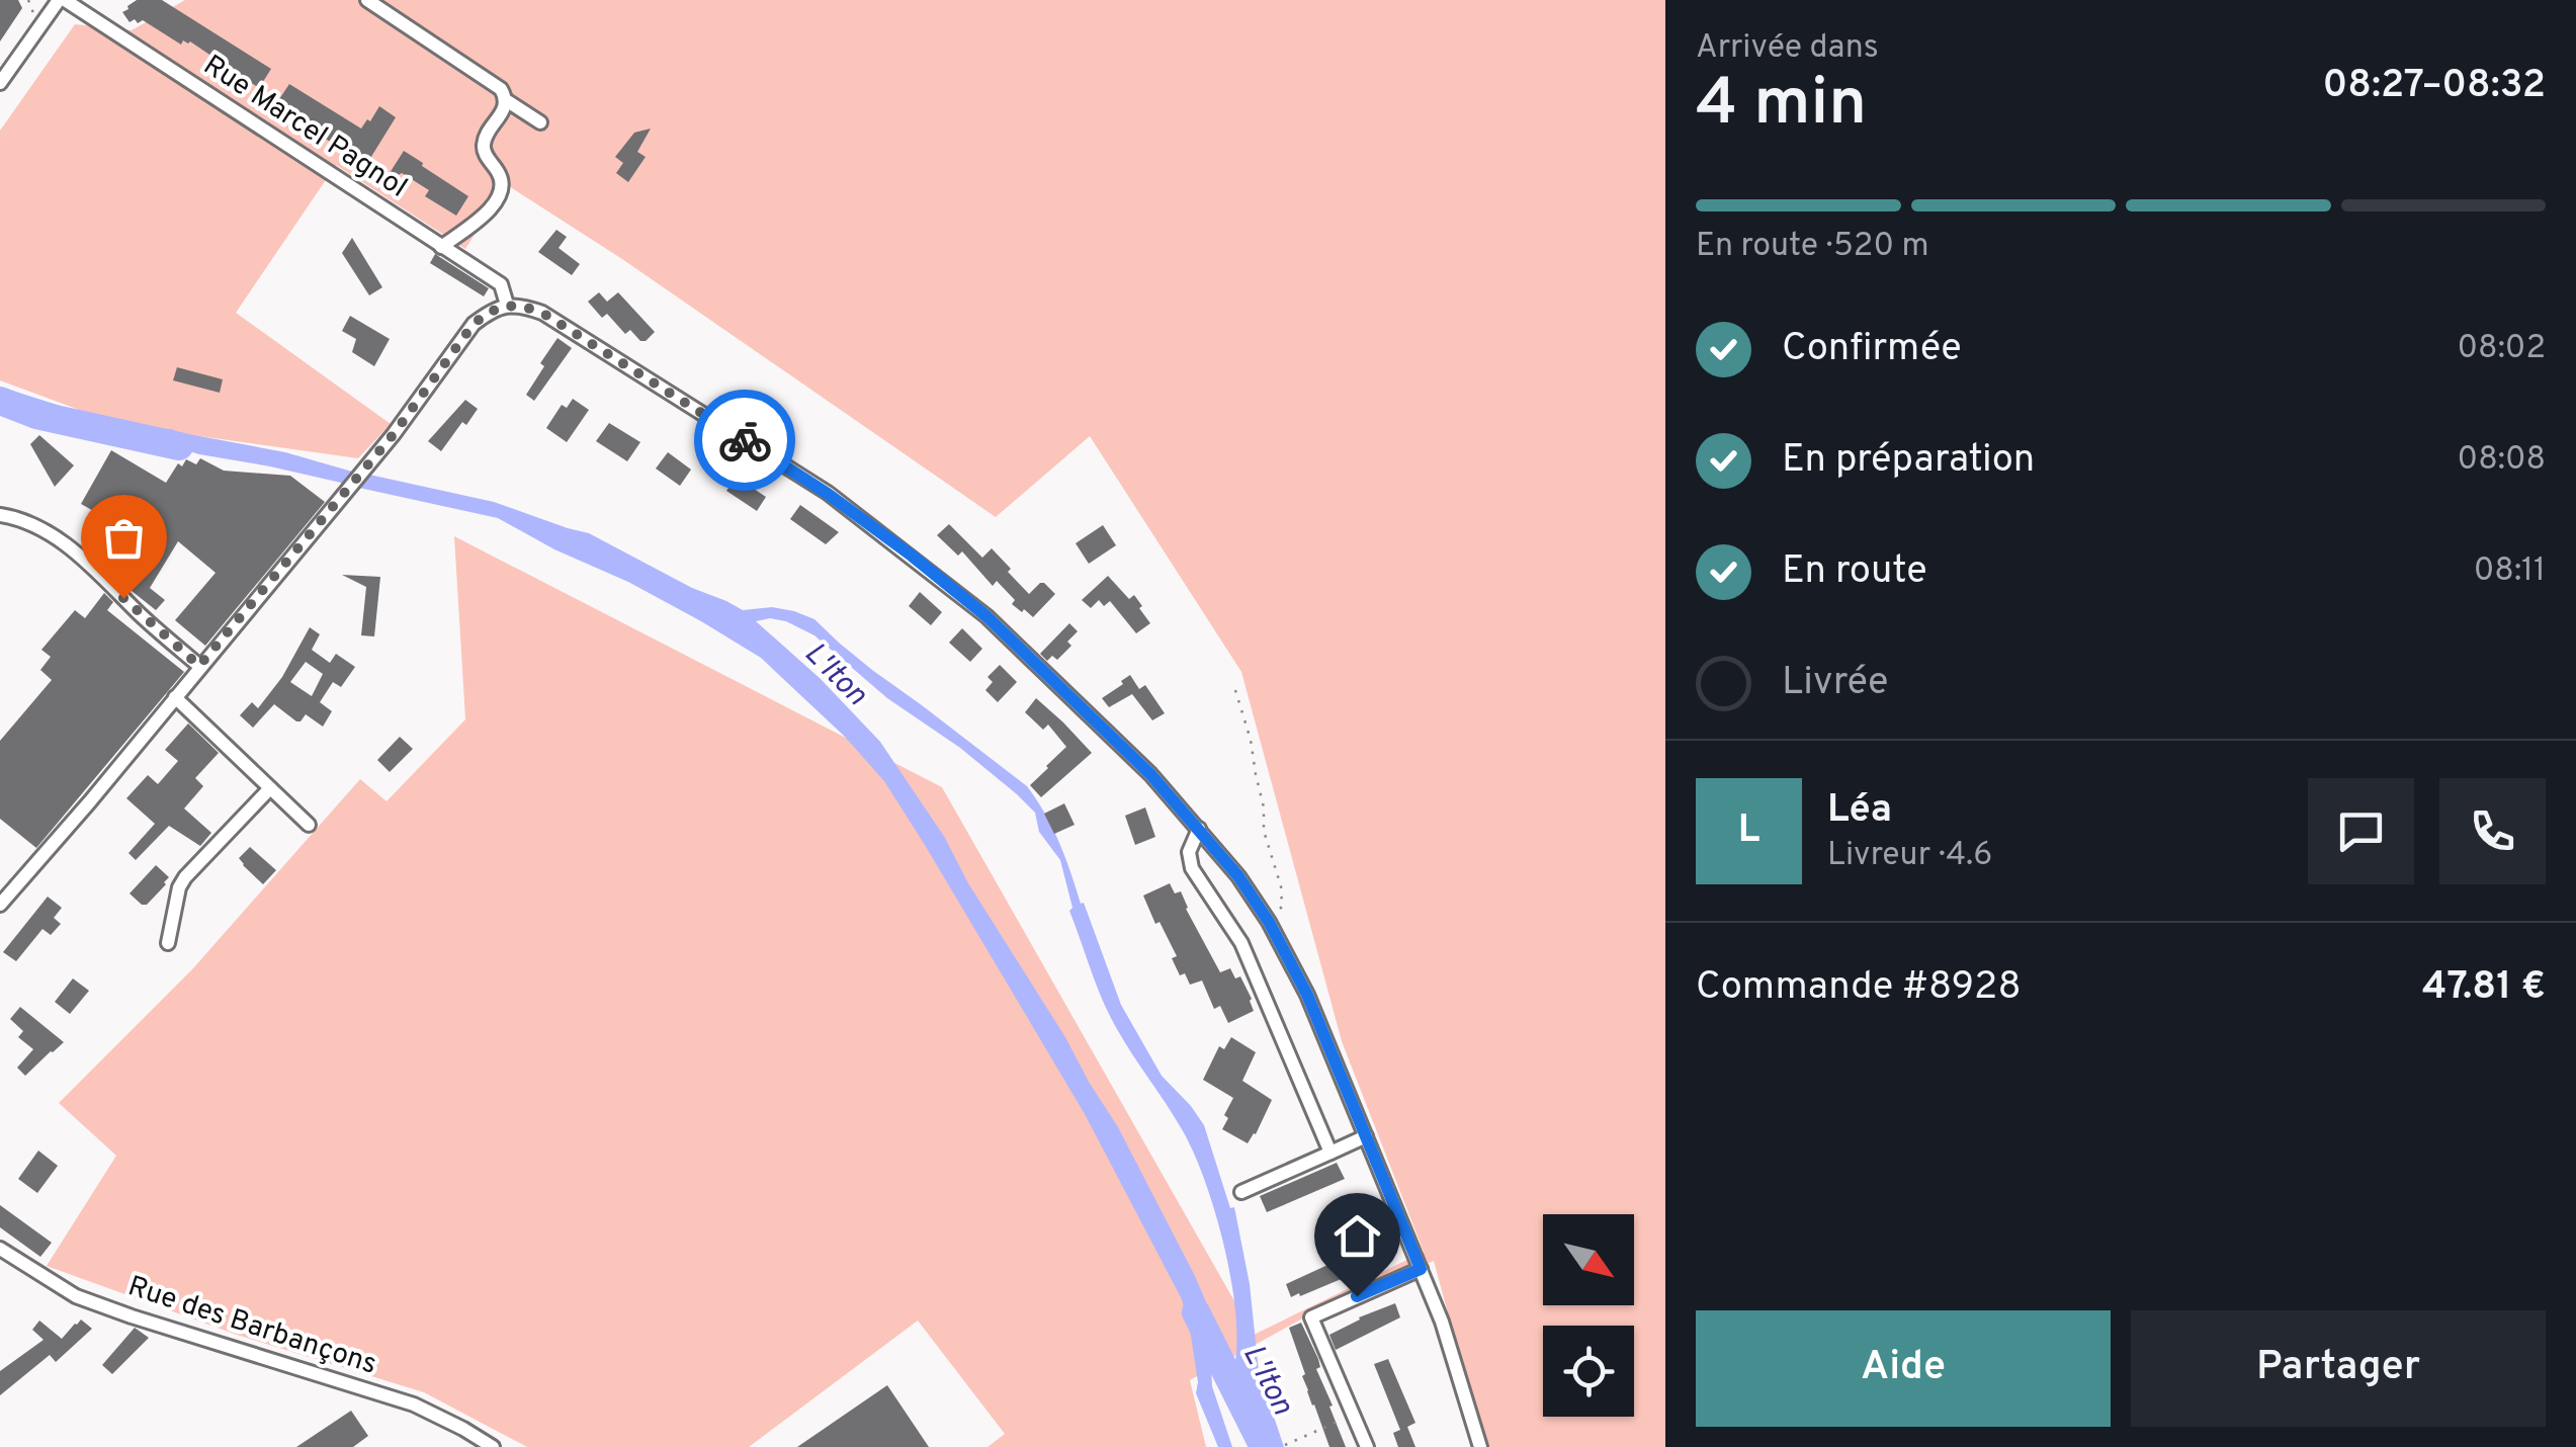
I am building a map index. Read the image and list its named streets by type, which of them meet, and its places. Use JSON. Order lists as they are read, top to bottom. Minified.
{"streets":{"street":["Rue Marcel Pagnol","Rue des Barbançons"]},"water":["L'Iton"],"north":"bottom right","page":{"heading":["4 min","Arrivée dans","08:27–08:32"],"panel":["Léa","Livreur · 4.6","Commande #8928","47.81 €"],"bar":"En route · 520 m","list":[["Confirmée","08:02"],["En préparation","08:08"],["En route","08:11"],"Livrée"],"round":"L","buttons":["Aide","Partager"]}}
